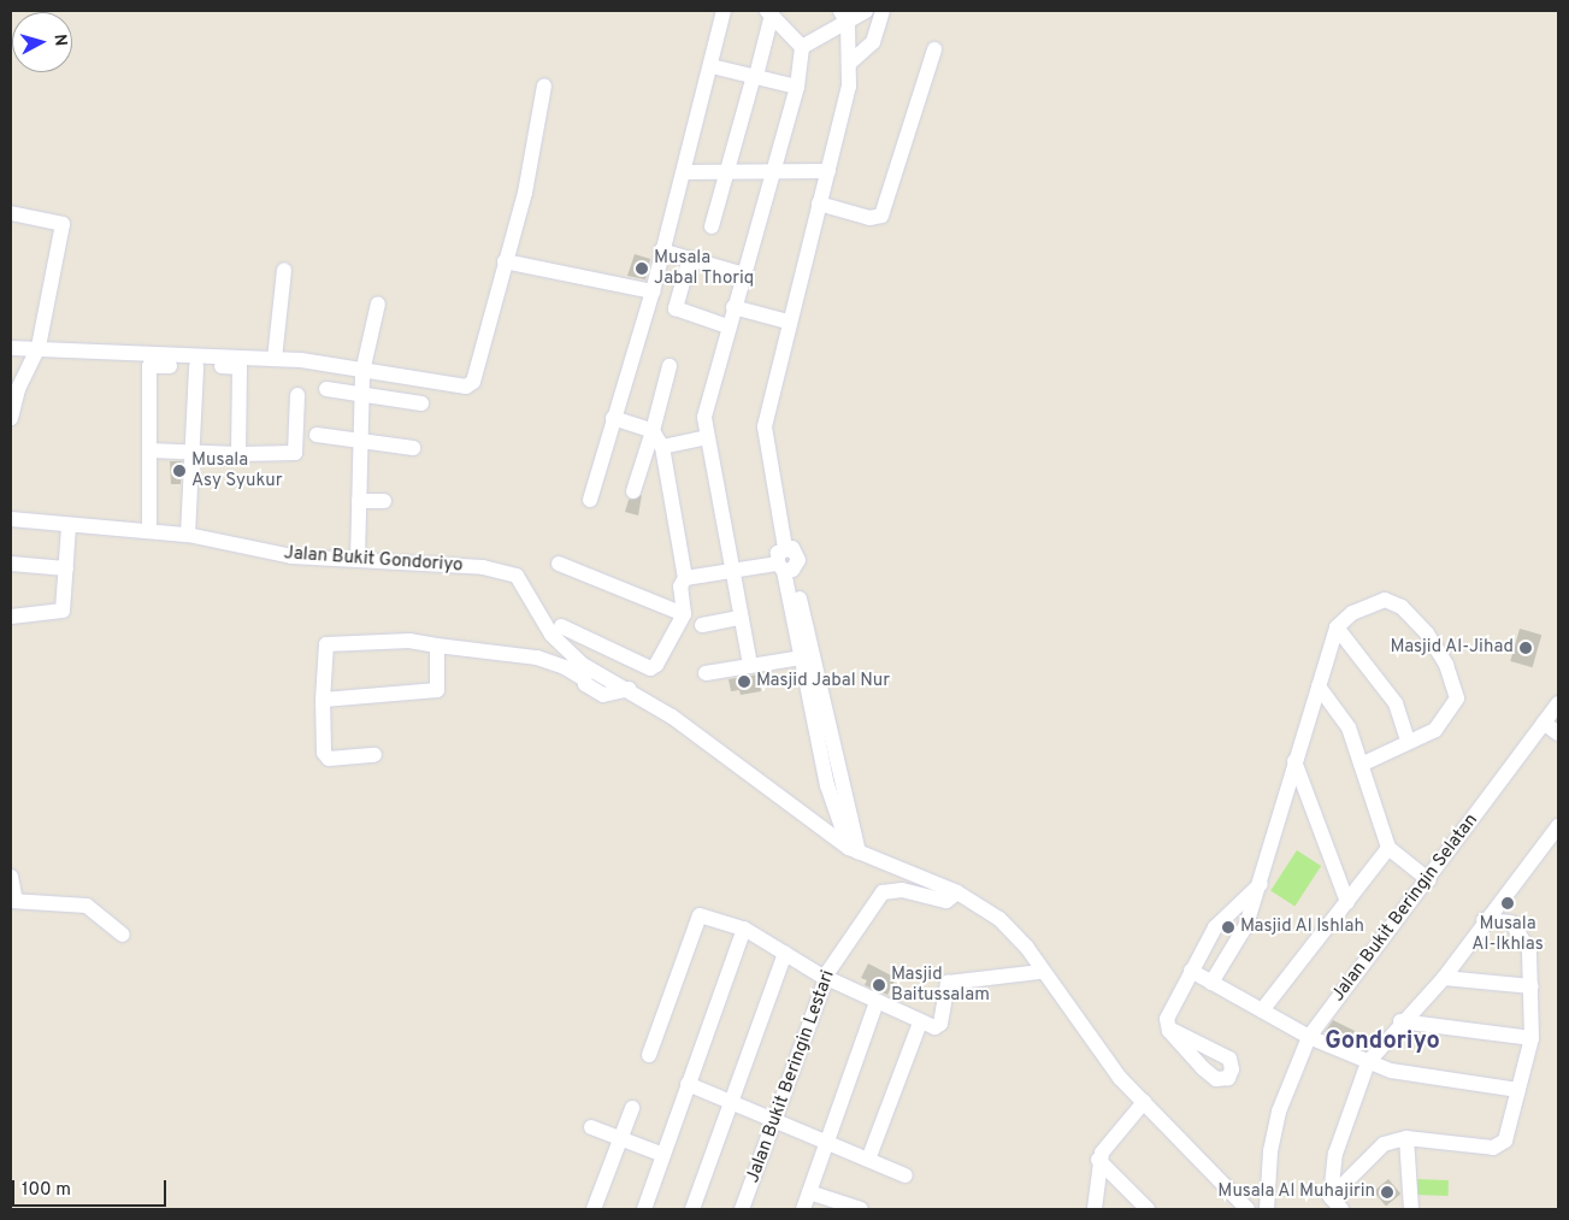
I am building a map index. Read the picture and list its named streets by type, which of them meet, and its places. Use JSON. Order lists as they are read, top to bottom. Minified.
{"streets":{"street":["Jalan Bukit Gondoriyo","Jalan Bukit Beringin Selatan","Jalan Bukit Beringin Lestari"]},"crossings":[["Jalan Bukit Gondoriyo","Jalan Bukit Beringin Lestari"]],"districts":["Gondoriyo"],"places":["Musala Jabal Thoriq","Musala Asy Syukur","Masjid Al-Jihad","Masjid Jabal Nur","Musala Al-Ikhlas","Masjid Al Ishlah","Masjid Baitussalam","Musala Al Muhajirin"],"scale_bar":"100 m","north":"right"}
